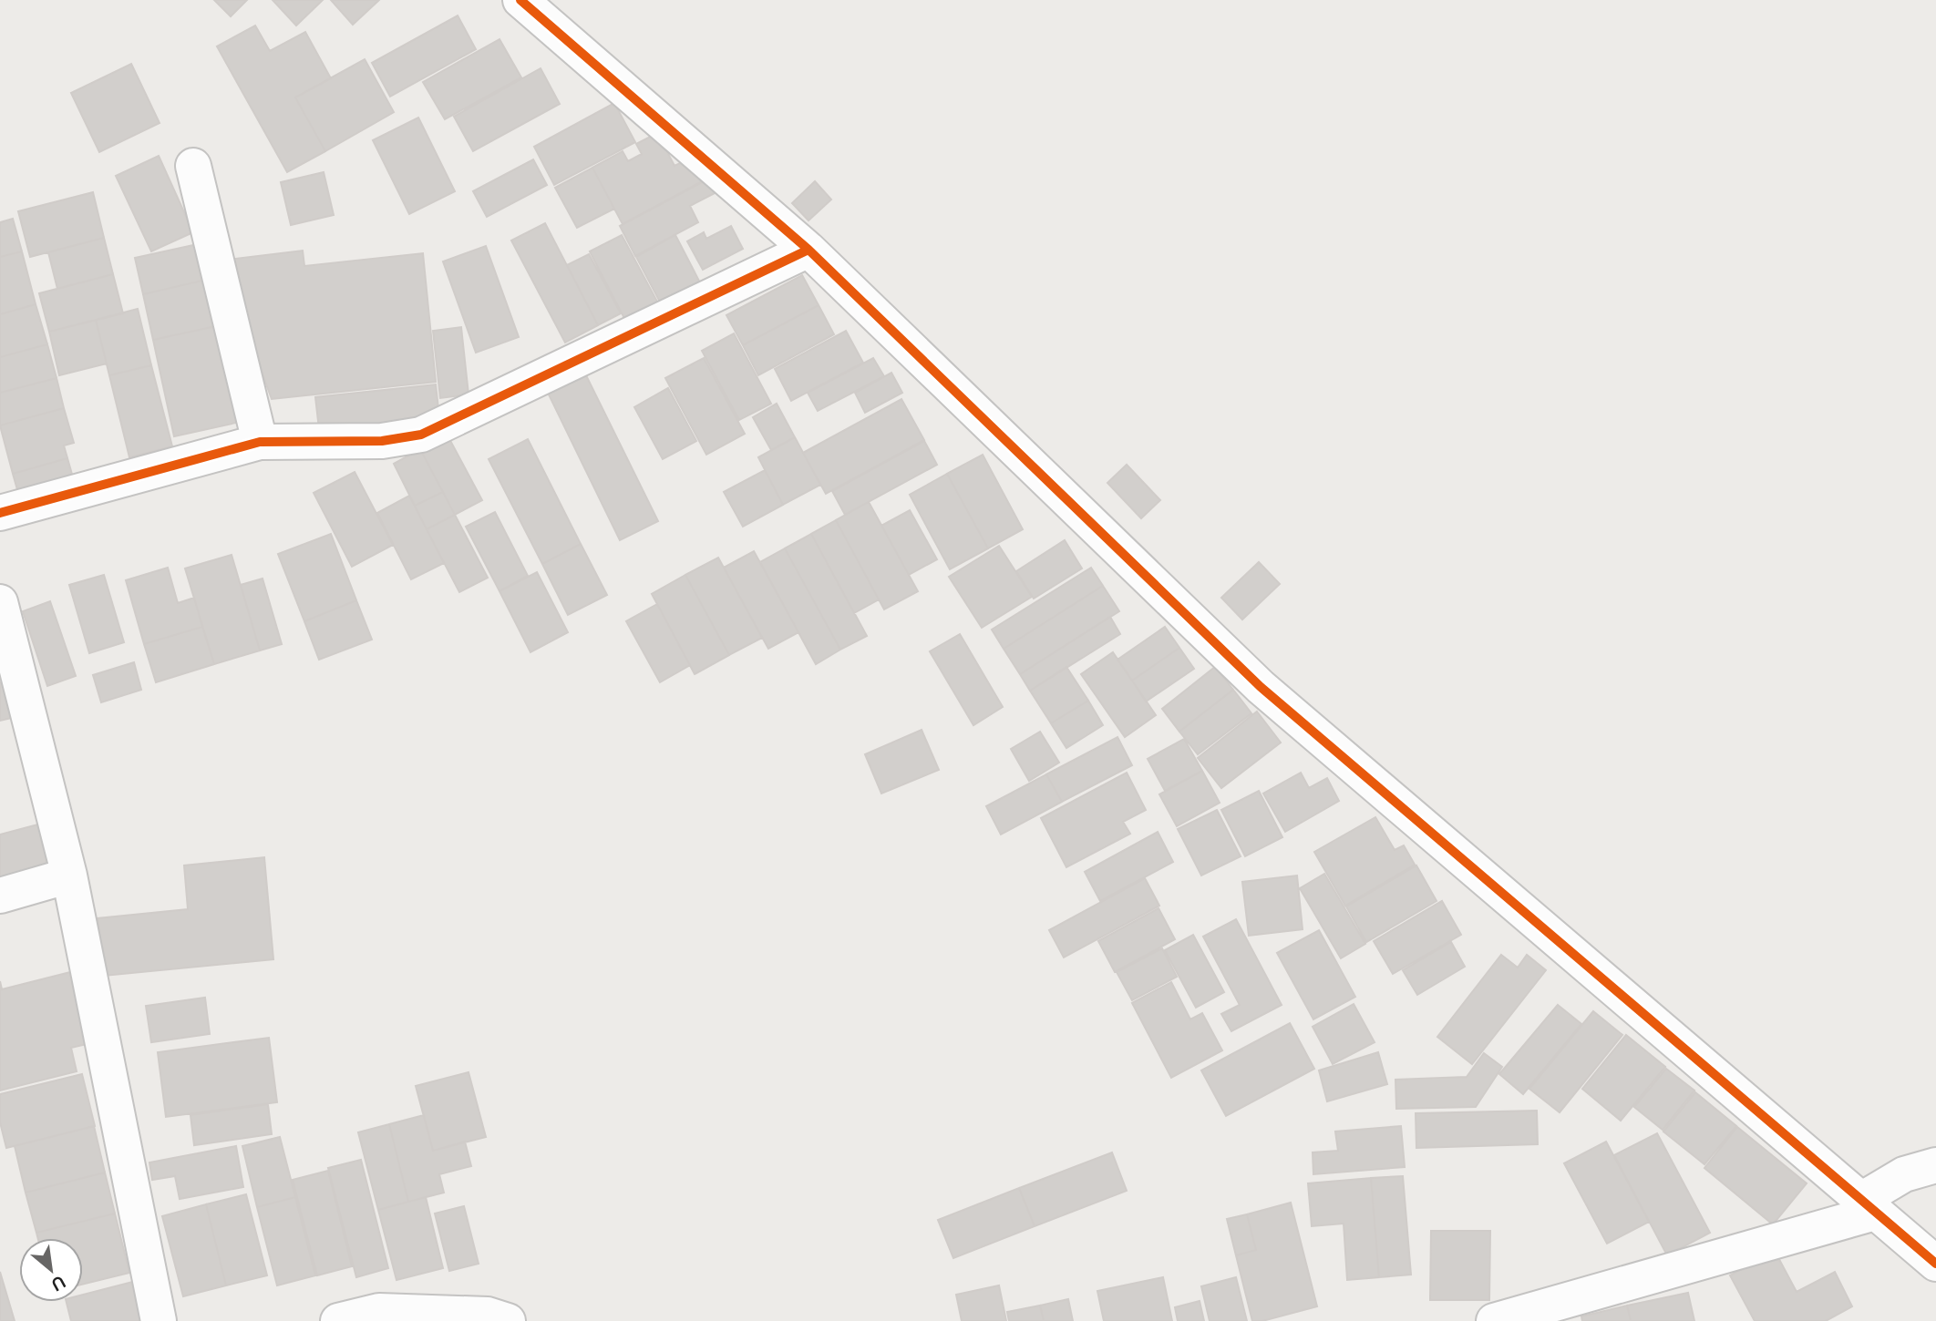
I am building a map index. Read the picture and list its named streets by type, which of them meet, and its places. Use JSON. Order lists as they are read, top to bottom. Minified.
{"north":"bottom right"}
